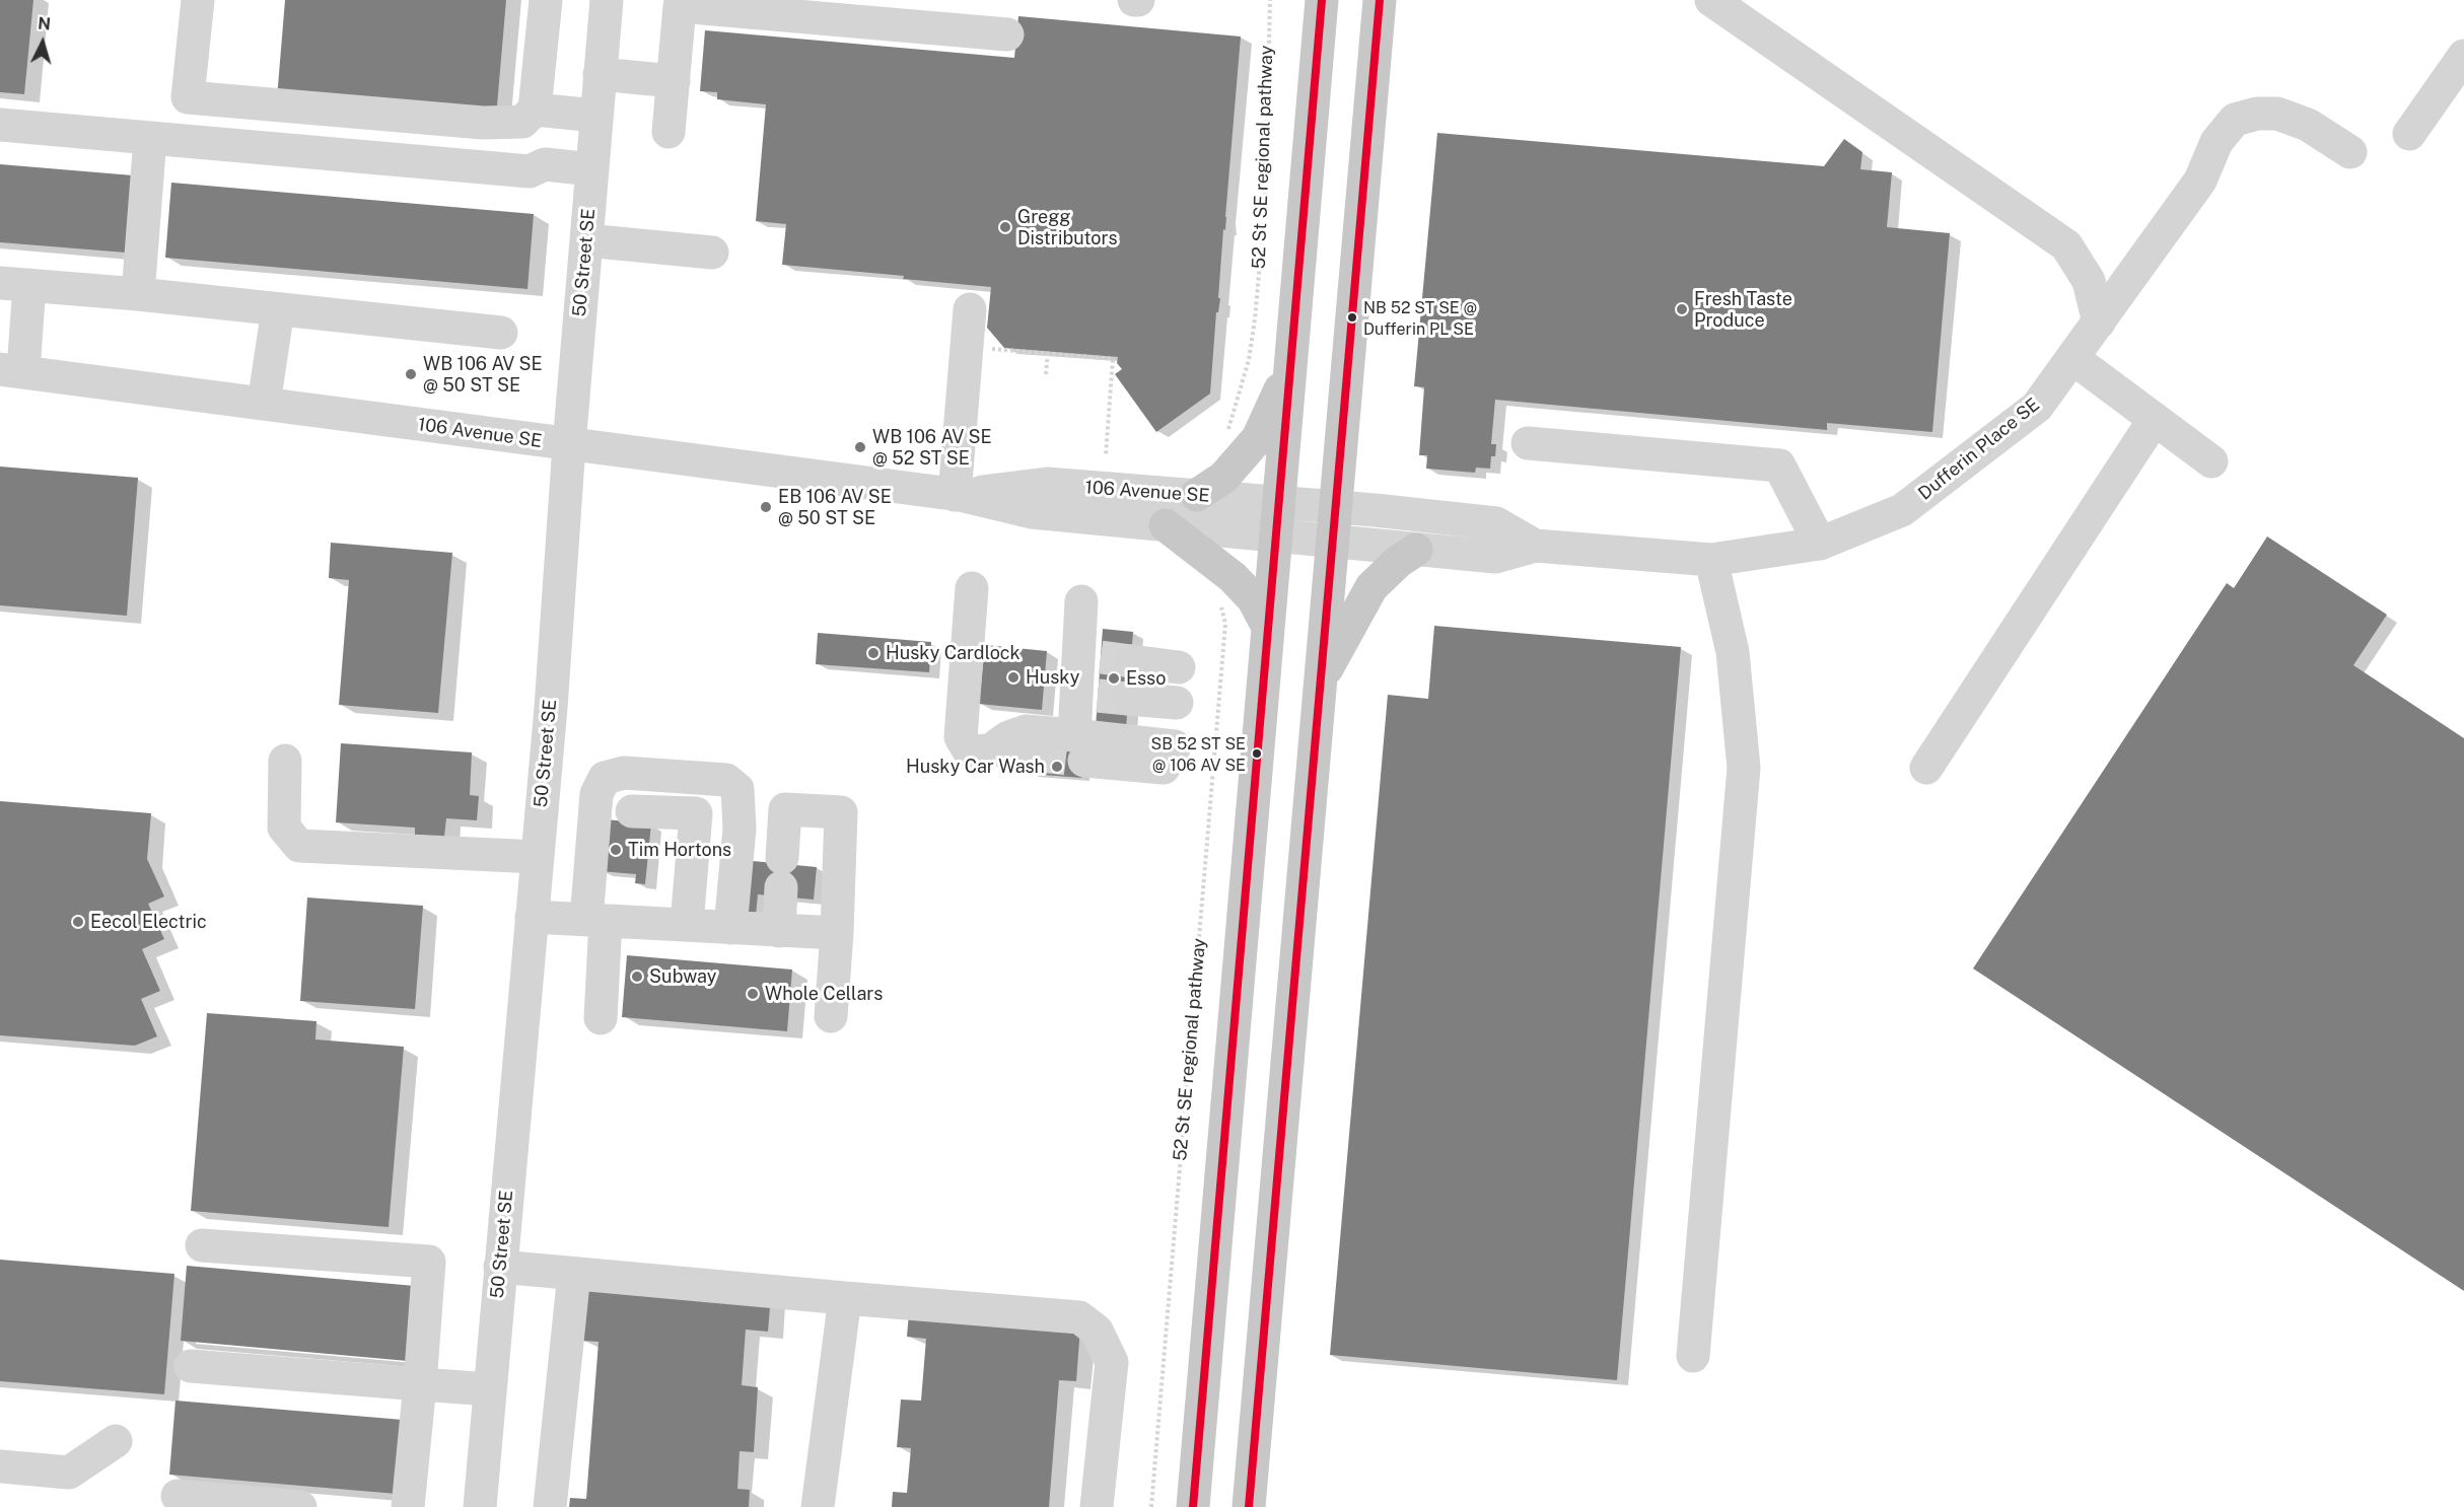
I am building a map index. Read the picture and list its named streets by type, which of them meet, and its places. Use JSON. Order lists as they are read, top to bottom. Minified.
{"streets":{"street":["50 Street SE","106 Avenue SE","Dufferin Place SE"],"path":["52 St SE regional pathway"]},"crossings":[["50 Street SE","106 Avenue SE"],["106 Avenue SE","Dufferin Place SE"]],"places":["Gregg Distributors","Fresh Taste Produce","NB 52 ST SE @ Dufferin PL SE","WB 106 AV SE @ 50 ST SE","WB 106 AV SE @ 52 ST SE","EB 106 AV SE @ 50 ST SE","Husky Cardlock","Husky","Esso","SB 52 ST SE @ 106 AV SE","Husky Car Wash","Tim Hortons","Eecol Electric","Subway","Whole Cellars"],"north":"top"}
